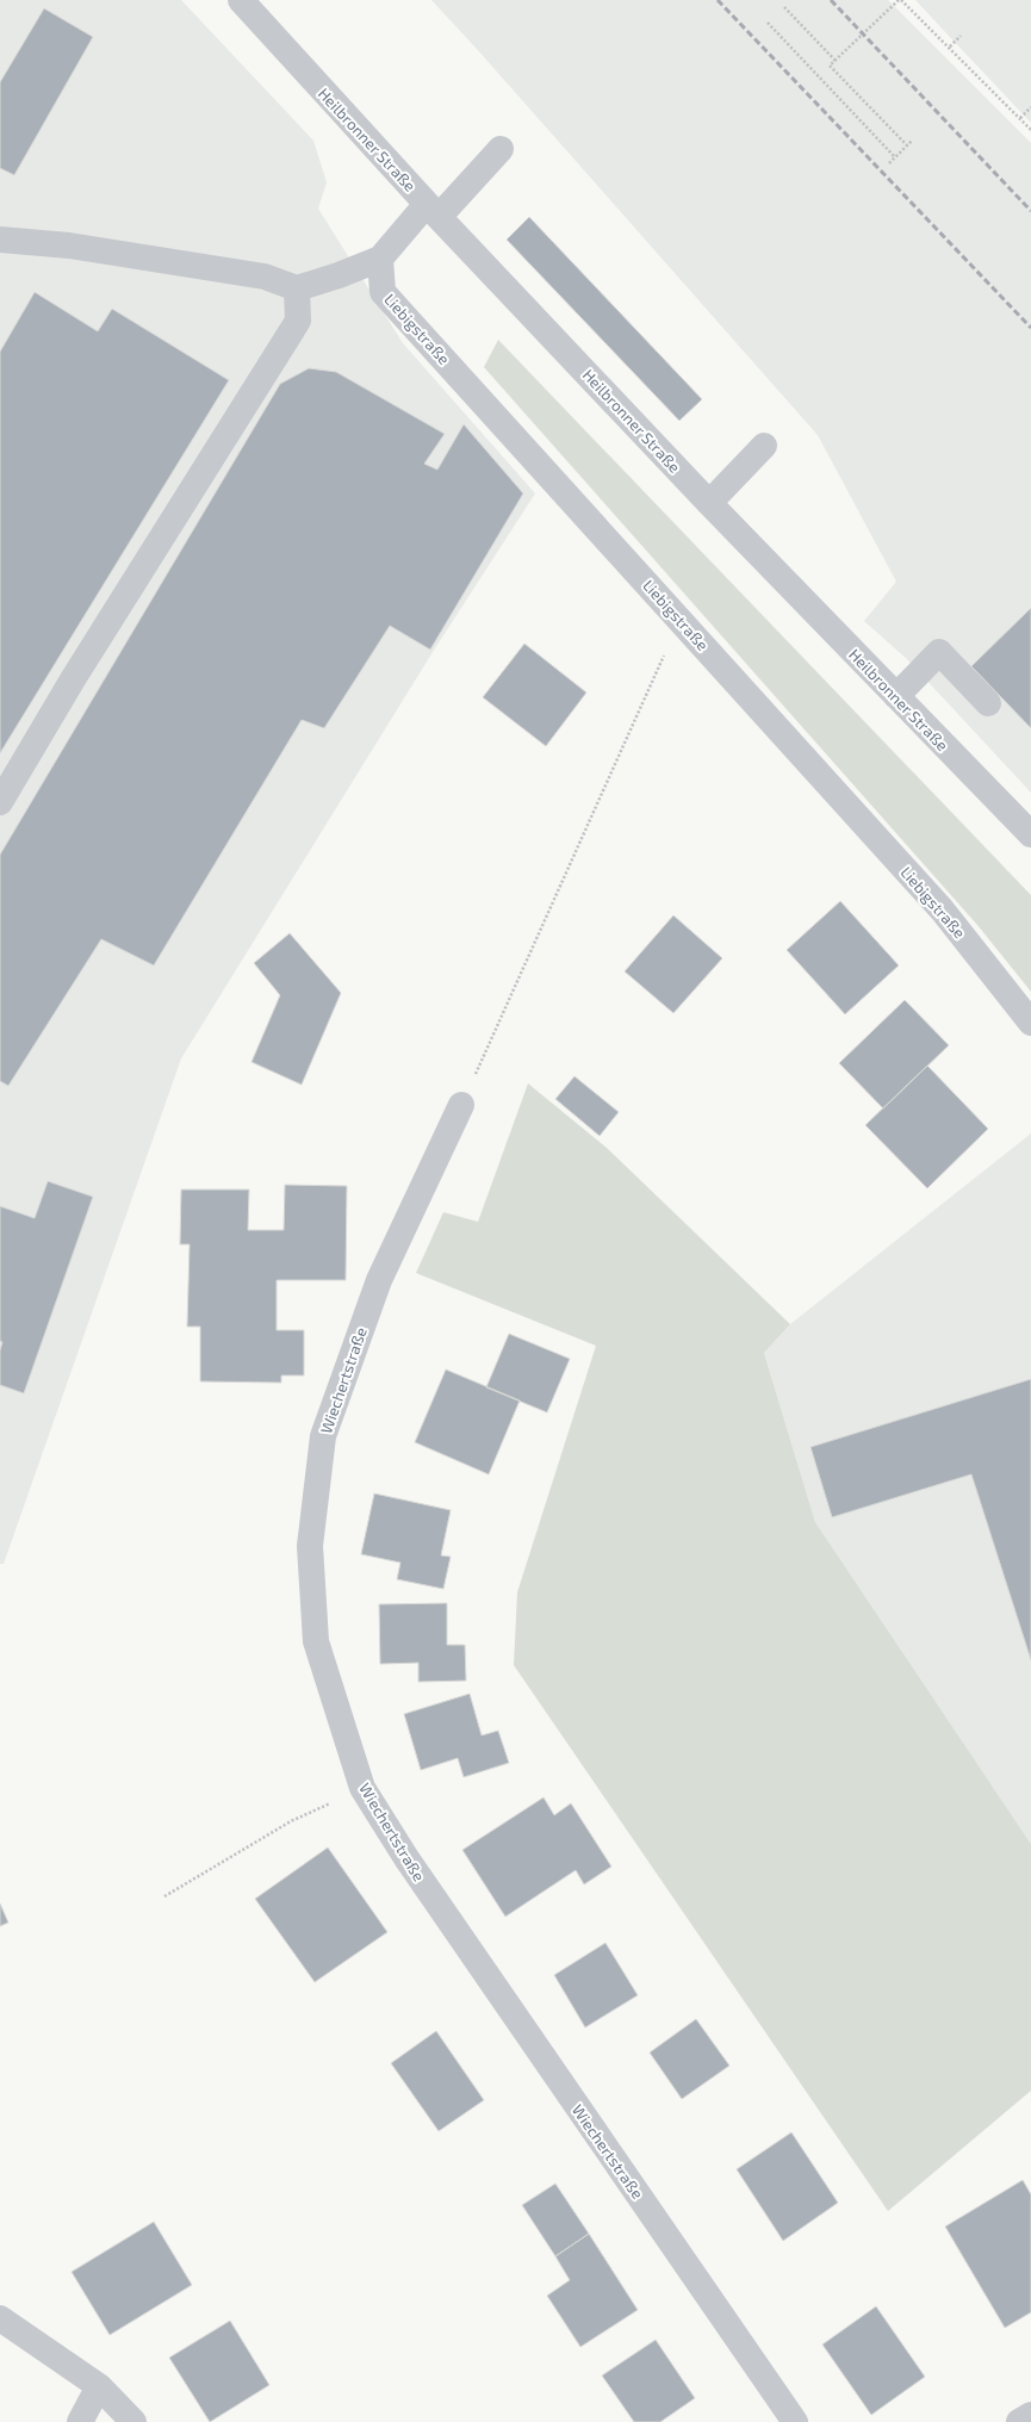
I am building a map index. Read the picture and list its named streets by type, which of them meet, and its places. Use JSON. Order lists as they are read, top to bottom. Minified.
{"streets":{"street":["Heilbronner Straße","Liebigstraße","Wiechertstraße"]}}
